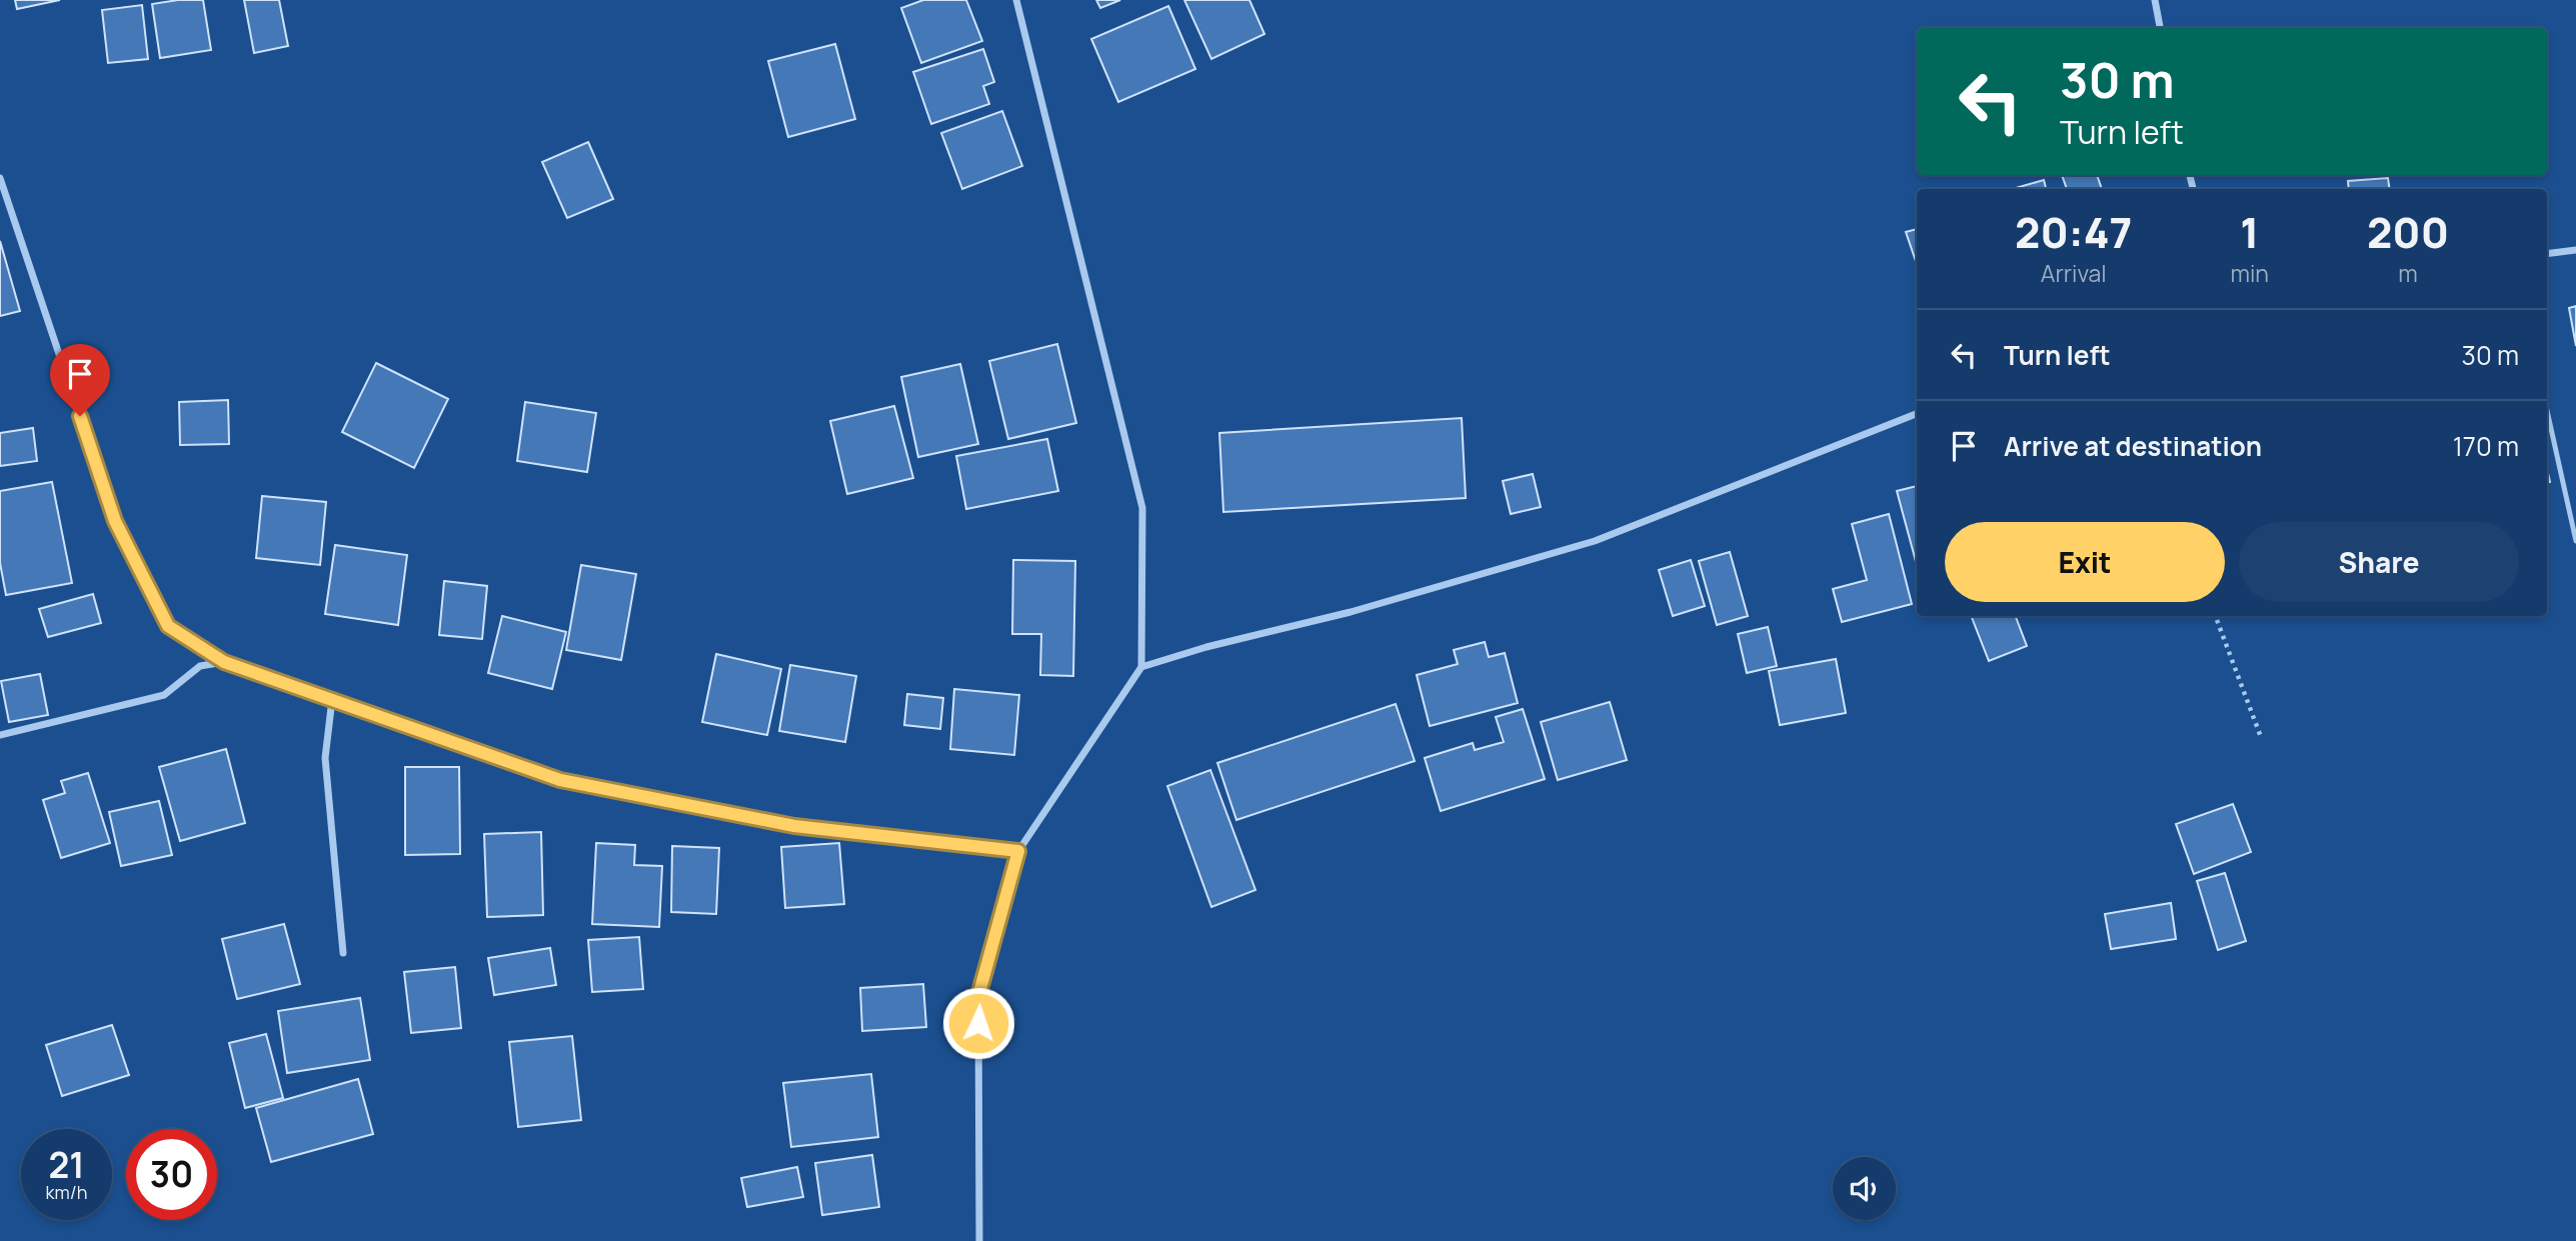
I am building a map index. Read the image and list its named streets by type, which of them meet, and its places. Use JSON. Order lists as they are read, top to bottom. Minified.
{"page":{"turn":["30 m","Turn left"],"eta":["20:47","Arrival","1","min","200","m"],"list":[{"name":"Turn left","value":"30 m"},{"name":"Arrive at destination","value":"170 m"}],"buttons":["Exit","Share"],"speed":"21 km/h","limit":"30"}}
